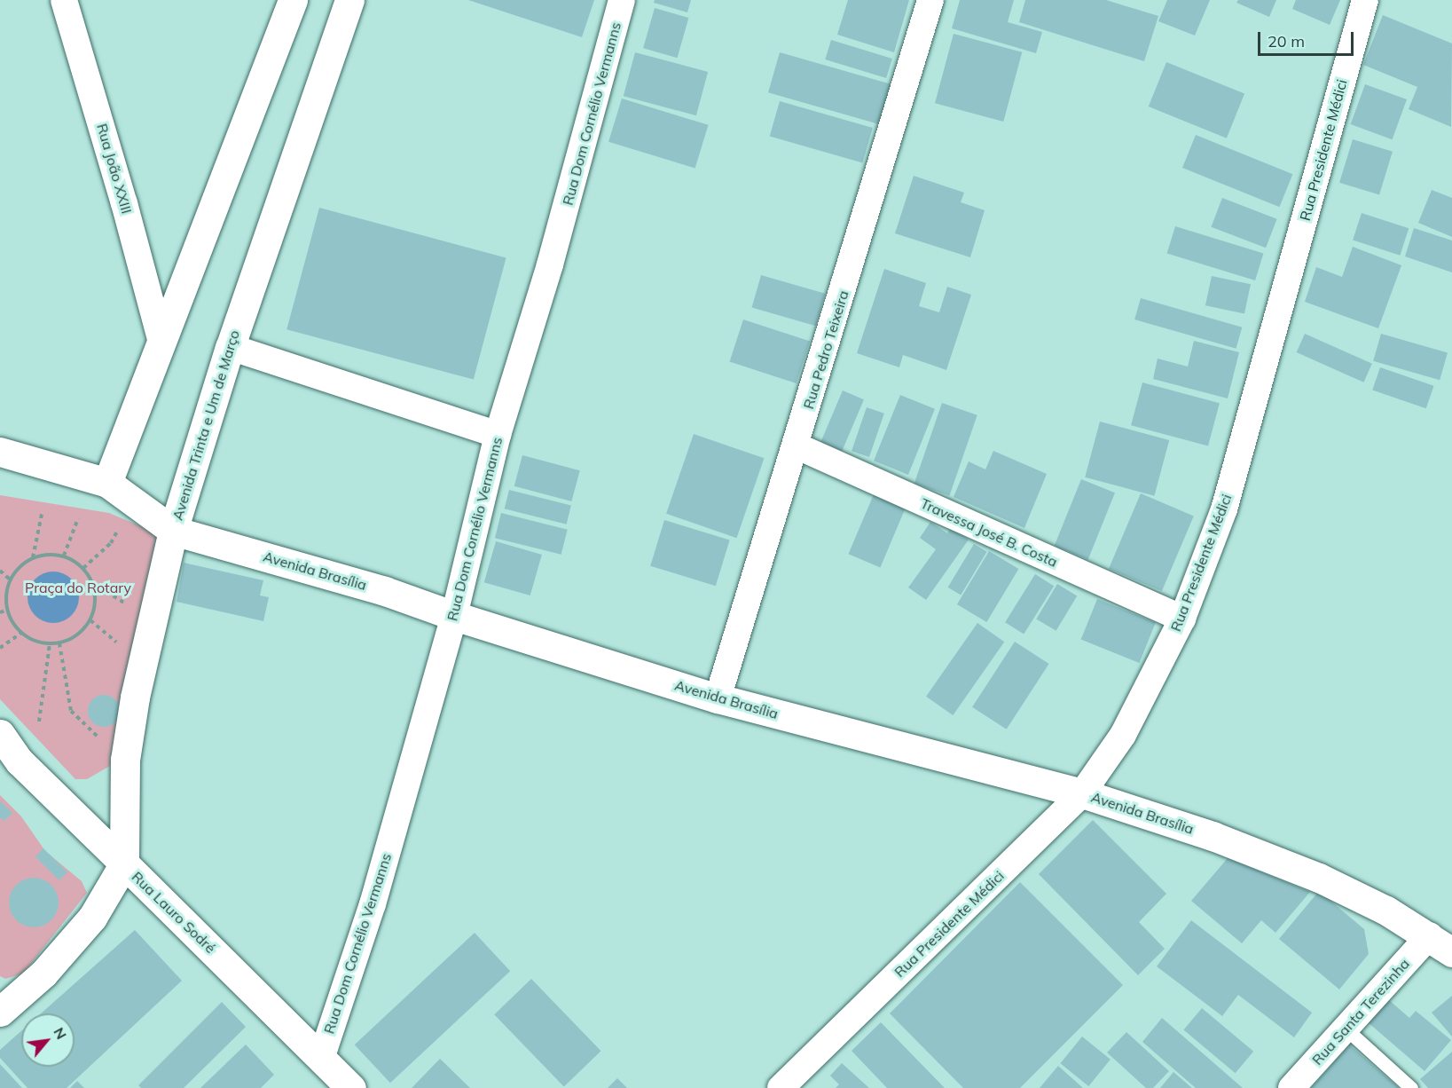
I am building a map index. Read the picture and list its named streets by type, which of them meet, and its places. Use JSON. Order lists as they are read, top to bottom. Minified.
{"streets":{"street":["Rua Dom Cornélio Vermanns","Rua Presidente Médici","Rua João XXIII","Rua Pedro Teixeira","Avenida Trinta e Um de Março","Travessa José B. Costa","Avenida Brasília","Rua Lauro Sodré","Rua Santa Terezinha"]},"crossings":[["Rua Dom Cornélio Vermanns","Avenida Brasília"],["Rua Dom Cornélio Vermanns","Rua Lauro Sodré"],["Rua Presidente Médici","Travessa José B. Costa"],["Rua Presidente Médici","Avenida Brasília"],["Rua Pedro Teixeira","Travessa José B. Costa"],["Rua Pedro Teixeira","Avenida Brasília"],["Avenida Trinta e Um de Março","Avenida Brasília"],["Avenida Trinta e Um de Março","Rua Lauro Sodré"],["Avenida Brasília","Rua Santa Terezinha"]],"parks":["Praça do Rotary"],"scale_bar":"20 m","north":"top right"}
